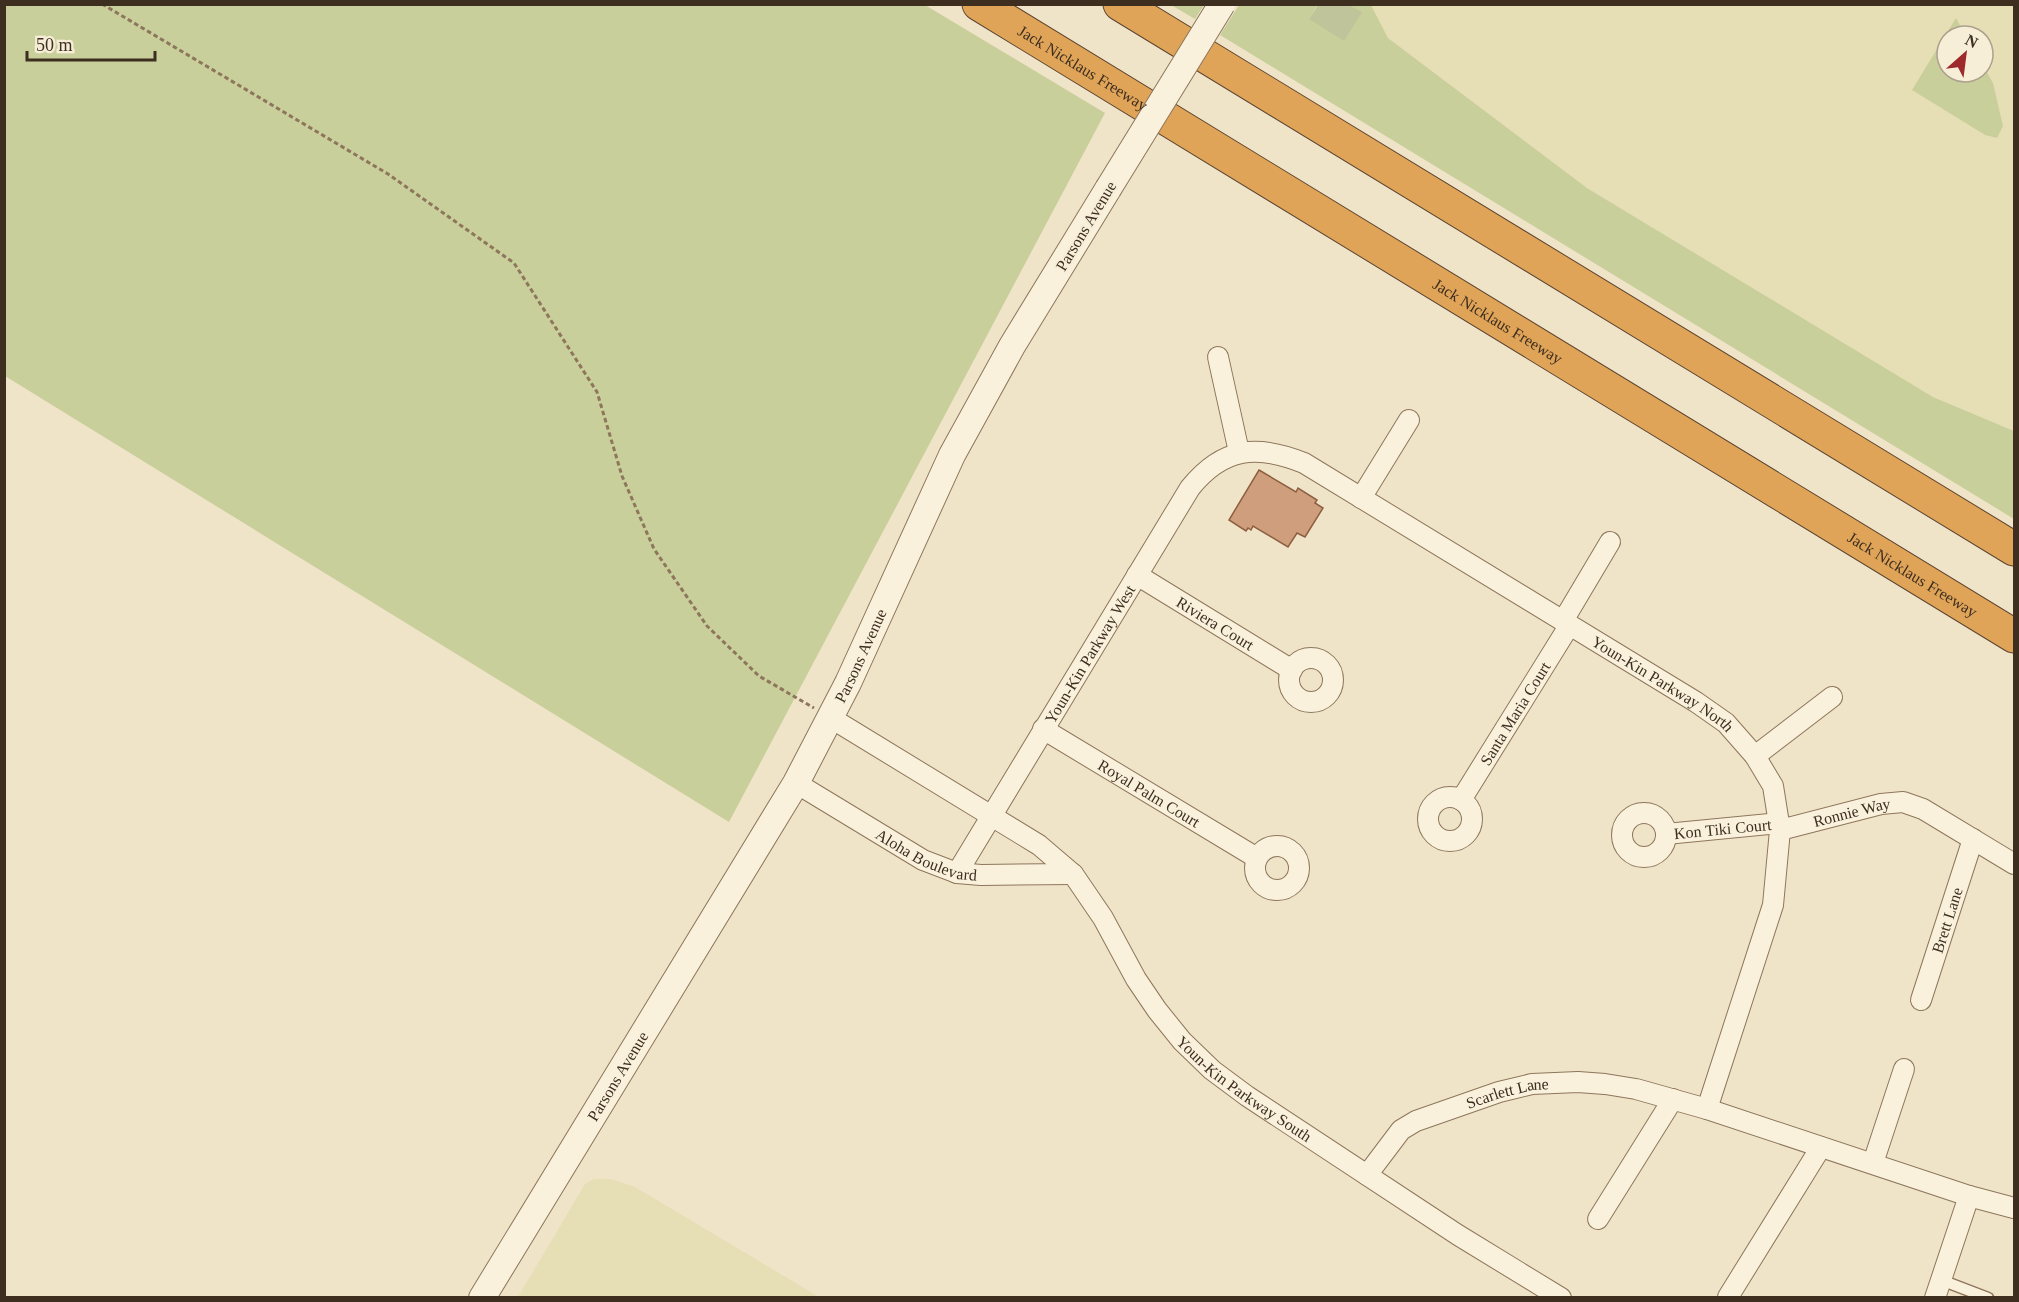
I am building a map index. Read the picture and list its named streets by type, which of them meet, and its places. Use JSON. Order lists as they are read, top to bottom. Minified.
{"streets":{"highway":["Jack Nicklaus Freeway"],"street":["Parsons Avenue","Riviera Court","Youn-Kin Parkway West","Youn-Kin Parkway North","Santa Maria Court","Royal Palm Court","Ronnie Way","Kon Tiki Court","Aloha Boulevard","Brett Lane","Youn-Kin Parkway South","Scarlett Lane"]},"crossings":[["Parsons Avenue","Aloha Boulevard"],["Riviera Court","Youn-Kin Parkway West"],["Youn-Kin Parkway West","Youn-Kin Parkway North"],["Youn-Kin Parkway West","Royal Palm Court"],["Youn-Kin Parkway West","Aloha Boulevard"],["Youn-Kin Parkway West","Youn-Kin Parkway South"],["Youn-Kin Parkway North","Santa Maria Court"],["Youn-Kin Parkway North","Ronnie Way"],["Youn-Kin Parkway North","Kon Tiki Court"],["Youn-Kin Parkway North","Scarlett Lane"],["Ronnie Way","Kon Tiki Court"],["Ronnie Way","Brett Lane"],["Aloha Boulevard","Youn-Kin Parkway South"],["Youn-Kin Parkway South","Scarlett Lane"]],"scale_bar":"50 m","north":"top right"}
